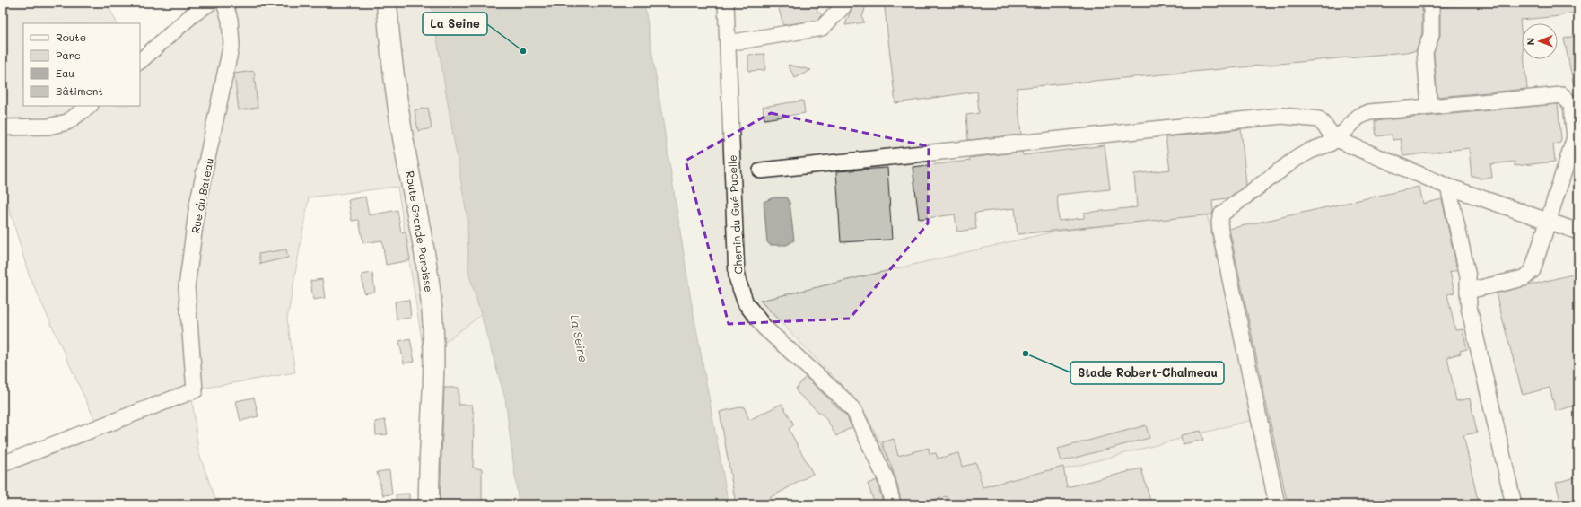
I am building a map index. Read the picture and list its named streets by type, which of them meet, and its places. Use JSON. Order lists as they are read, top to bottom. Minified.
{"streets":{"main road":["Route Grande Paroisse"],"street":["Rue du Bateau","Chemin du Gué Pucelle"]},"water":["La Seine"],"places":["La Seine","Stade Robert-Chalmeau"],"legend":["Route","Parc","Eau","Bâtiment"],"north":"left"}
